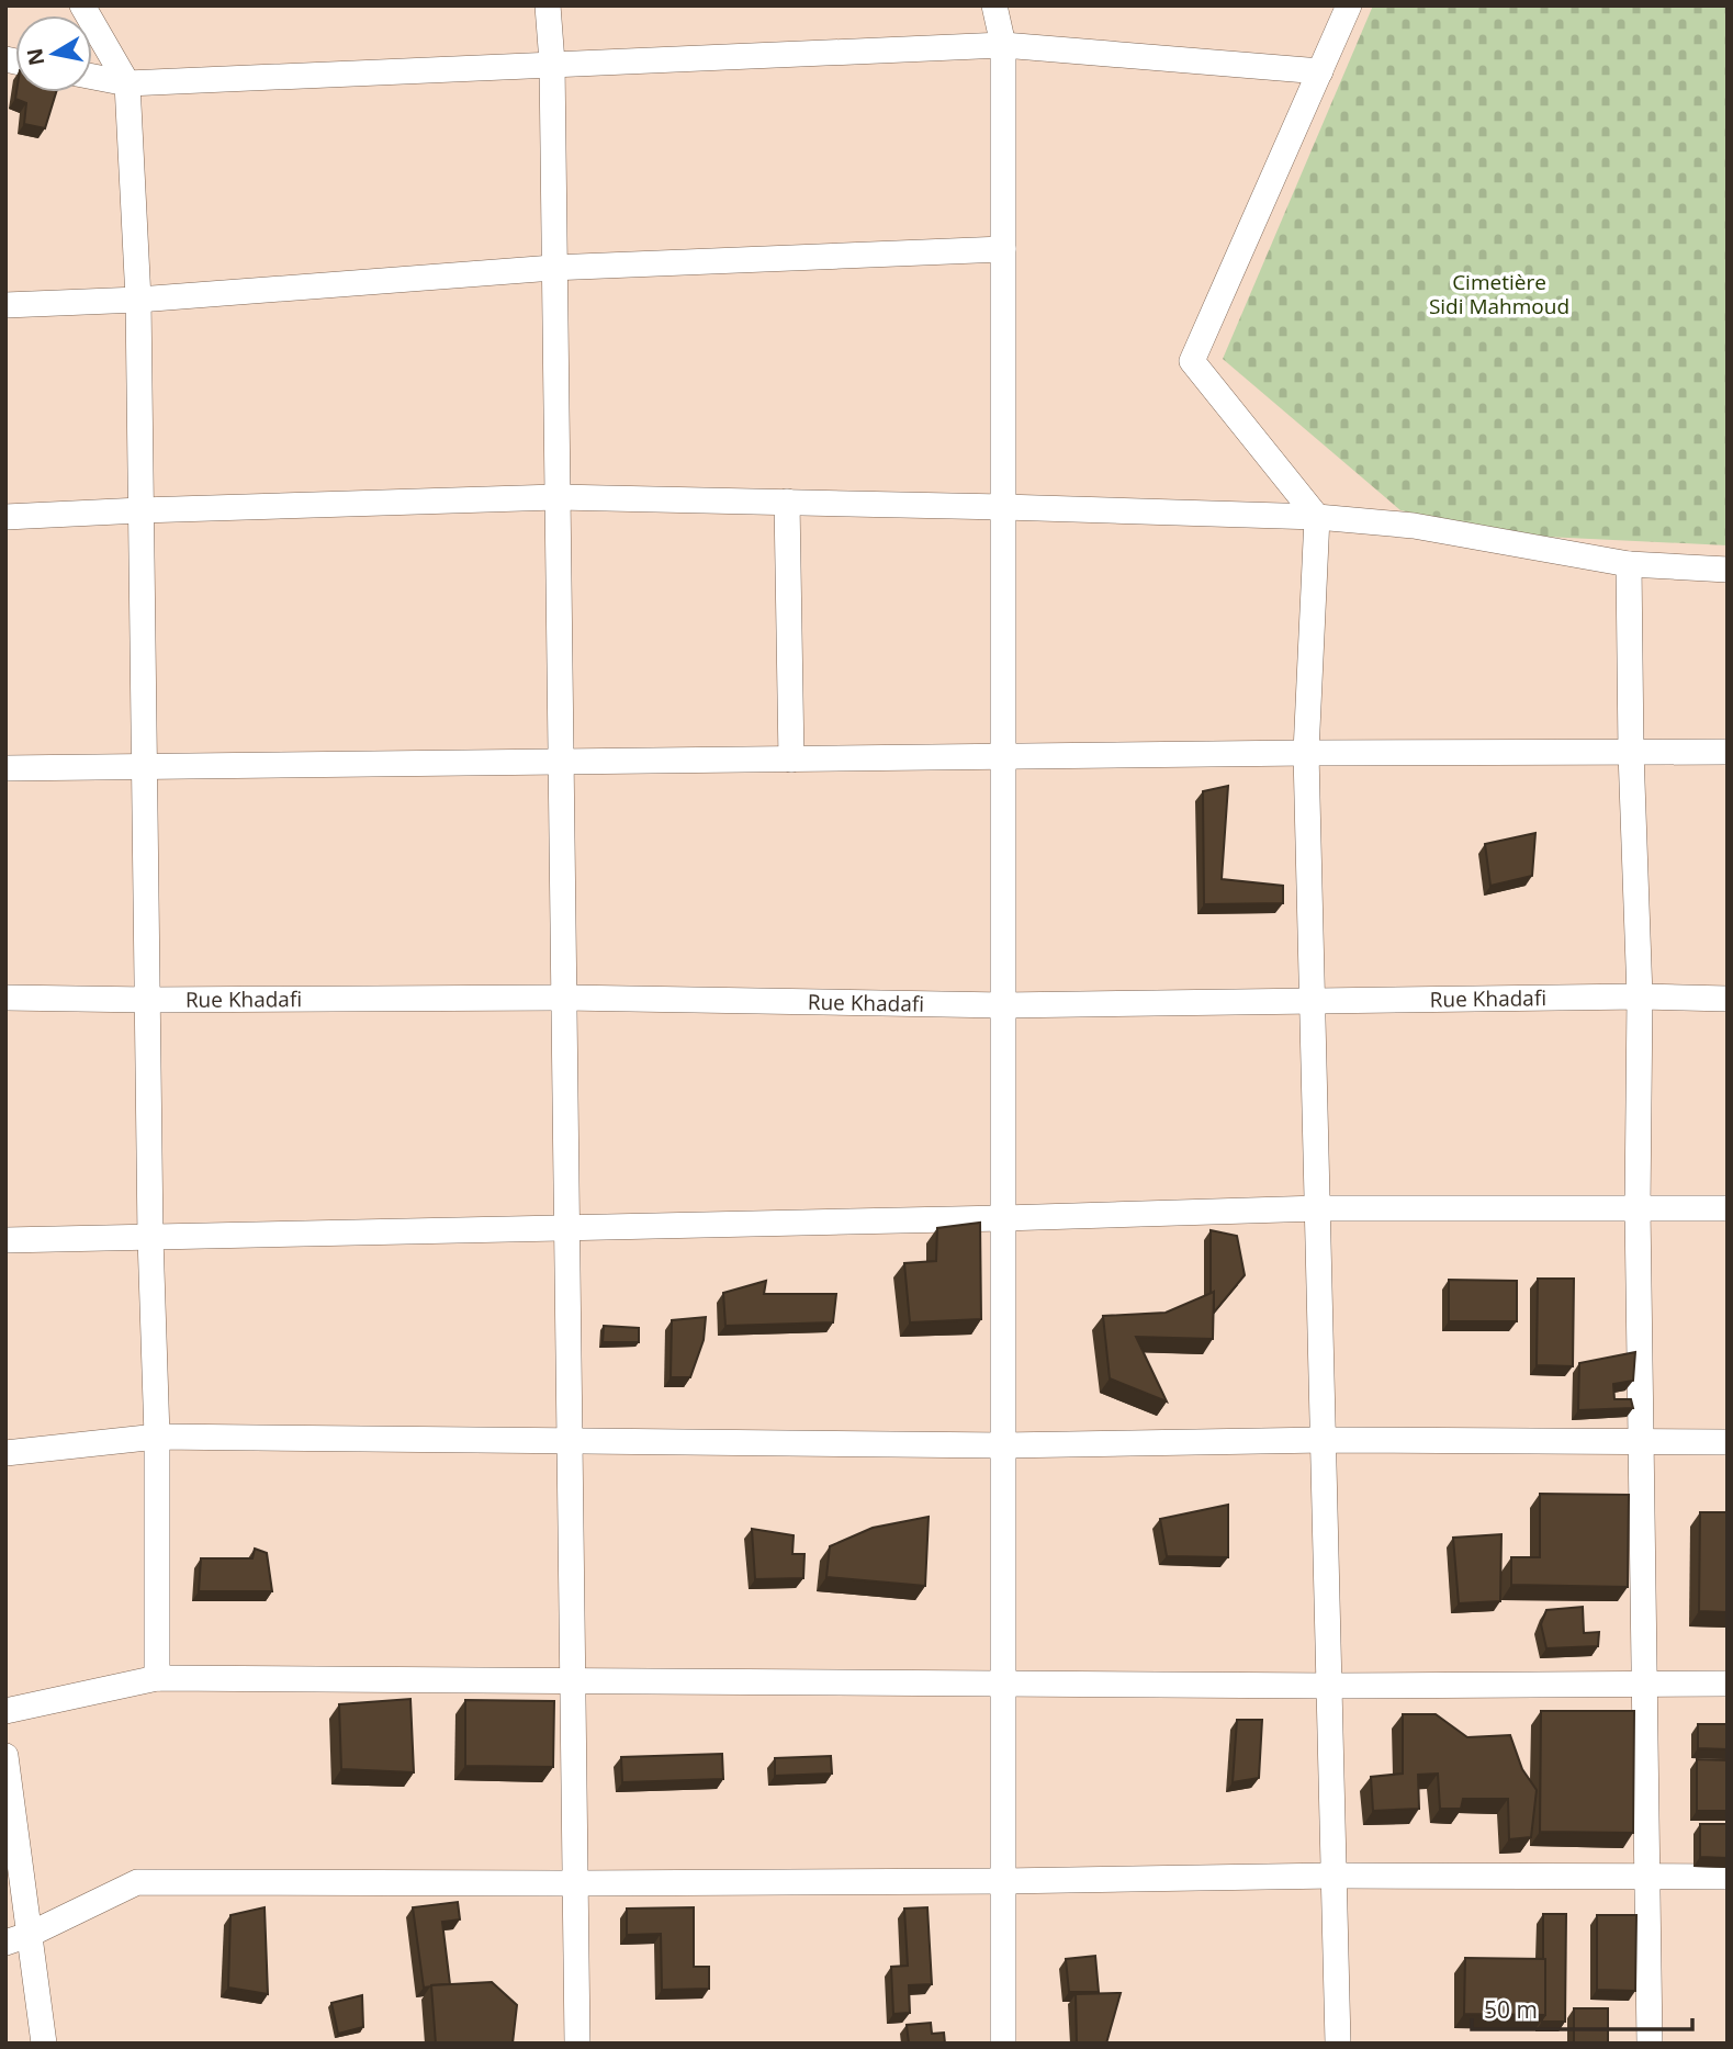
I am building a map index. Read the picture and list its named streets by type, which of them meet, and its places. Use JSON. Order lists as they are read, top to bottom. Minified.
{"streets":{"street":["Rue Khadafi"]},"parks":["Cimetière Sidi Mahmoud"],"scale_bar":"50 m","north":"left"}
